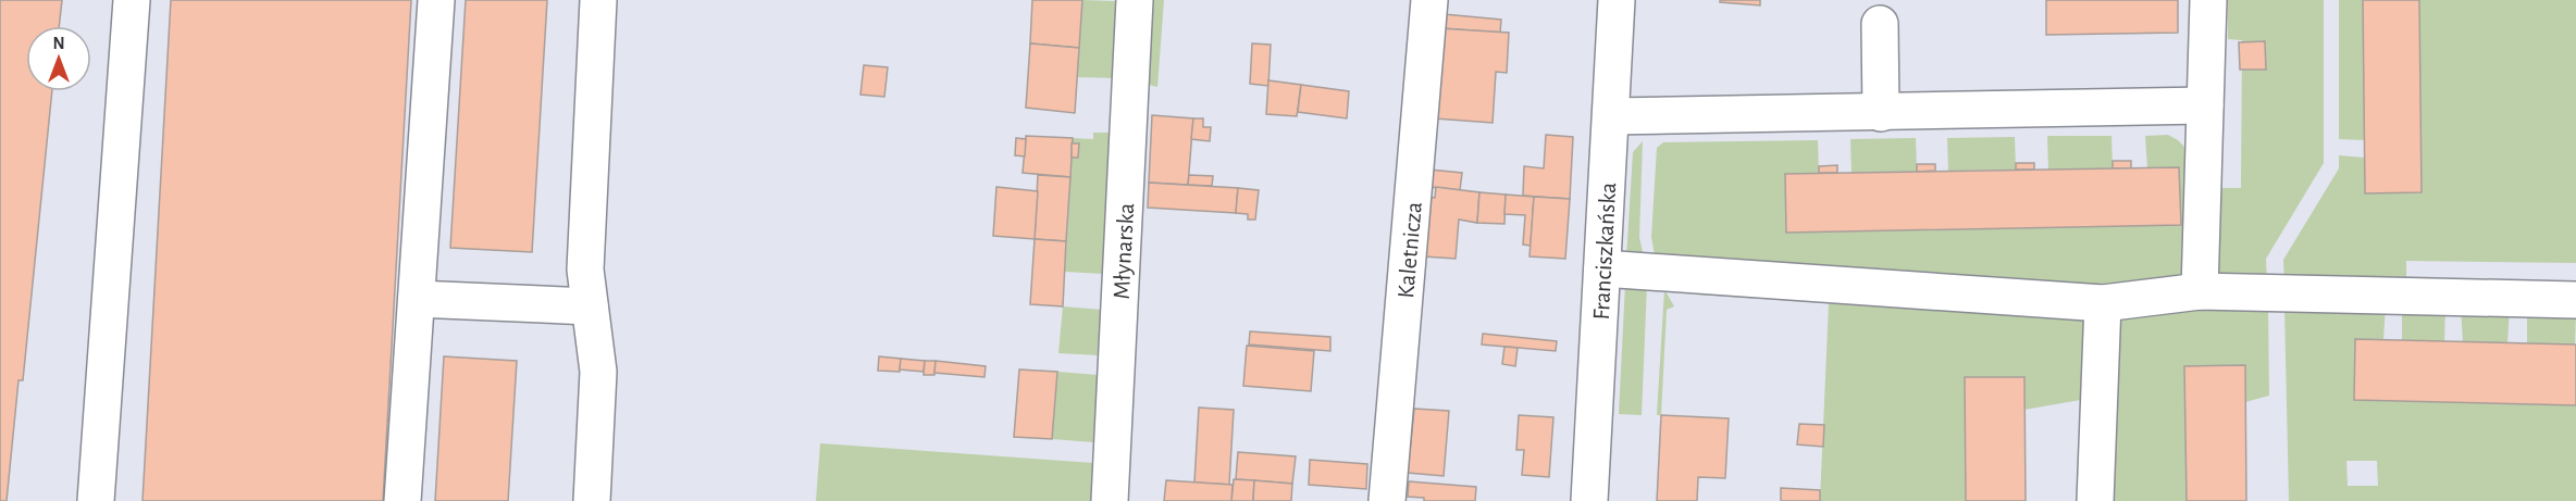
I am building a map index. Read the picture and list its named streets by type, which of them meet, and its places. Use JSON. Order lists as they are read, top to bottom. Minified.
{"streets":{"street":["Kaletnicza","Młynarska","Franciszkańska"]},"north":"top"}
